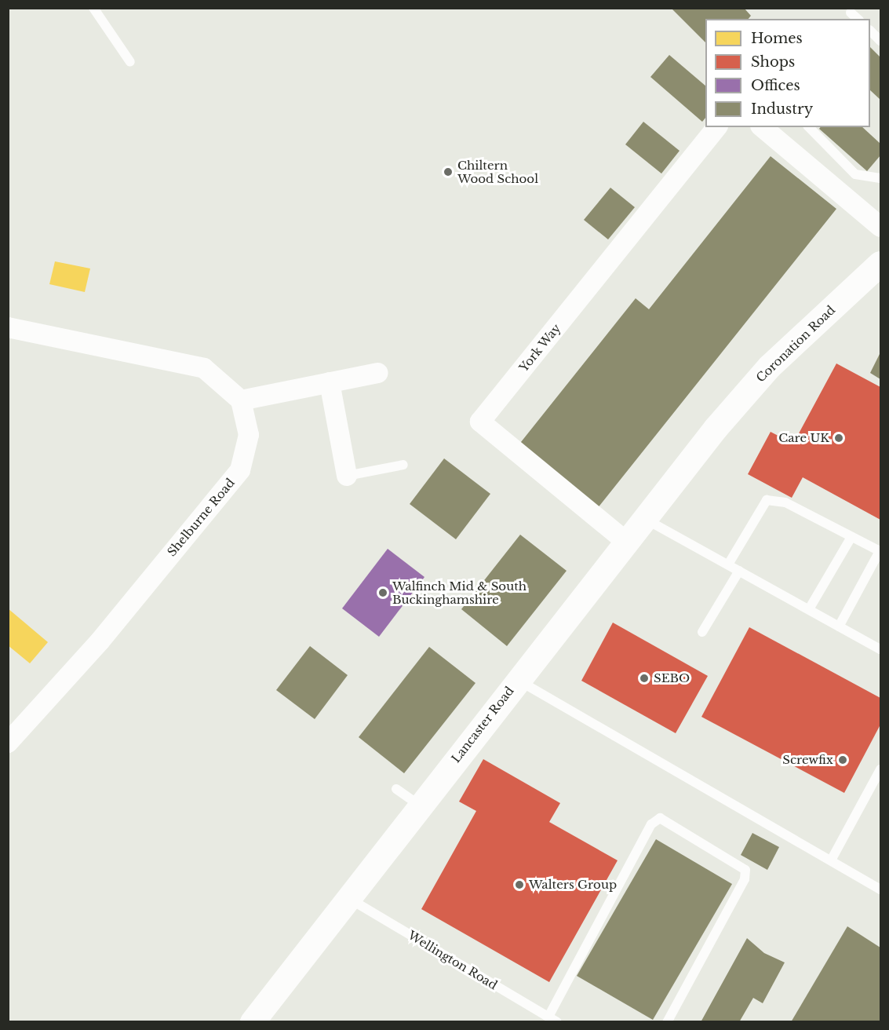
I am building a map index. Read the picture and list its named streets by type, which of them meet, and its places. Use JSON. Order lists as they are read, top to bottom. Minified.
{"streets":{"street":["Coronation Road","York Way","Shelburne Road","Lancaster Road"],"lane":["Wellington Road"]},"crossings":[["Coronation Road","Lancaster Road"],["York Way","Lancaster Road"],["Lancaster Road","Wellington Road"]],"places":["Chiltern Wood School","Care UK","Walfinch Mid & South Buckinghamshire","SEBO","Screwfix","Walters Group"],"legend":["Homes","Shops","Offices","Industry"]}
